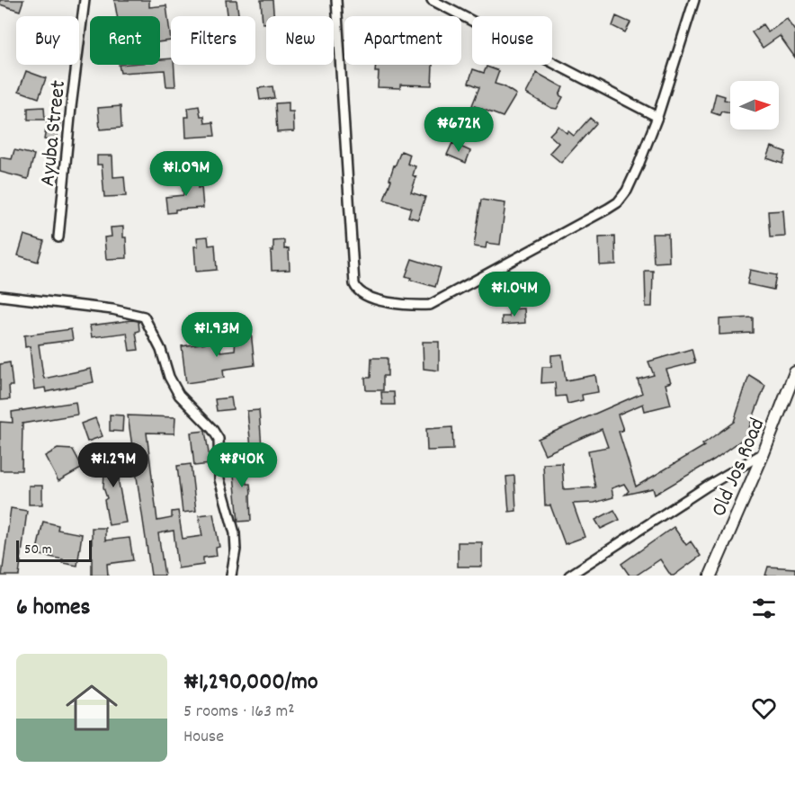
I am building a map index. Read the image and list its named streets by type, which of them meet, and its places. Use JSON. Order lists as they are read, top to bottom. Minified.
{"streets":{"main road":["Old Jos Road"],"street":["Ayuba Street"]},"scale_bar":"50 m","north":"right","page":{"chip":["Buy","Rent","Filters","New","Apartment","House"],"price":["₦672K","₦1.09M","₦1.04M","₦1.93M","₦1.29M","₦840K"],"scale":"50 m","heading":"6 homes","list":[{"name":"₦1,290,000/mo","note":"5 rooms · 163 m² · House"}]}}
